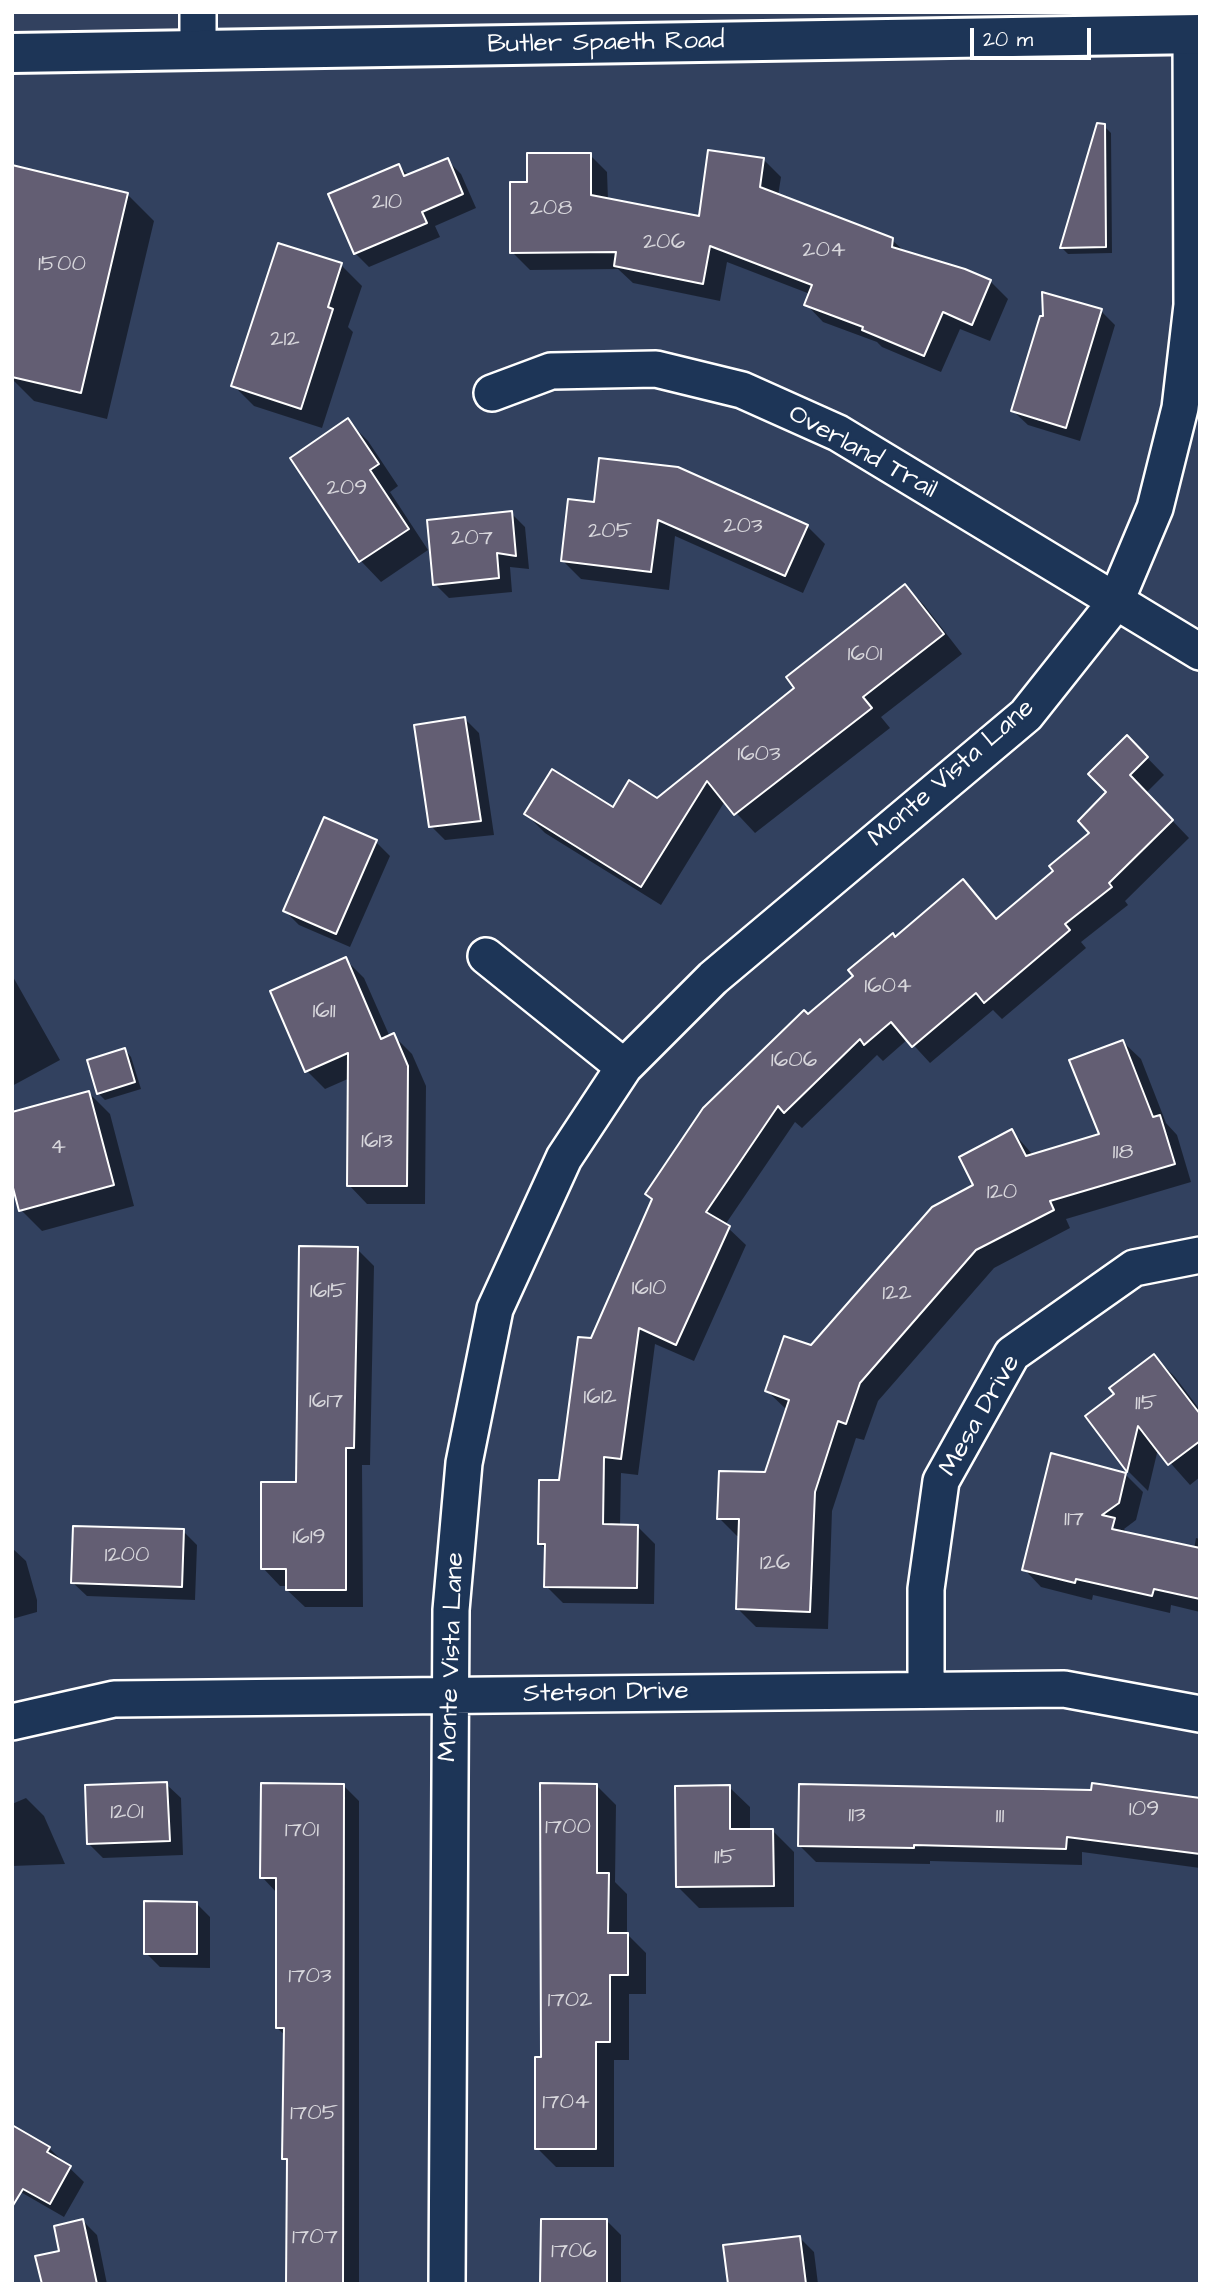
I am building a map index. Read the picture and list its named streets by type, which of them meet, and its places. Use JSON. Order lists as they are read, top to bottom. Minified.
{"streets":{"main road":["Butler Spaeth Road"],"street":["Overland Trail","Monte Vista Lane","Mesa Drive","Stetson Drive"]},"crossings":[["Butler Spaeth Road","Monte Vista Lane"],["Overland Trail","Monte Vista Lane"],["Monte Vista Lane","Stetson Drive"],["Mesa Drive","Stetson Drive"]],"house_numbers":["210","208","206","204","1500","212","209","203","205","207","1601","1603","1604","1611","1606","1613","4","118","120","1610","1615","122","1612","1617","115","117","1619","1200","126","109","1201","113","111","1700","1701","115","1703","1702","1704","1705","1707","1706"],"scale_bar":"20 m"}
